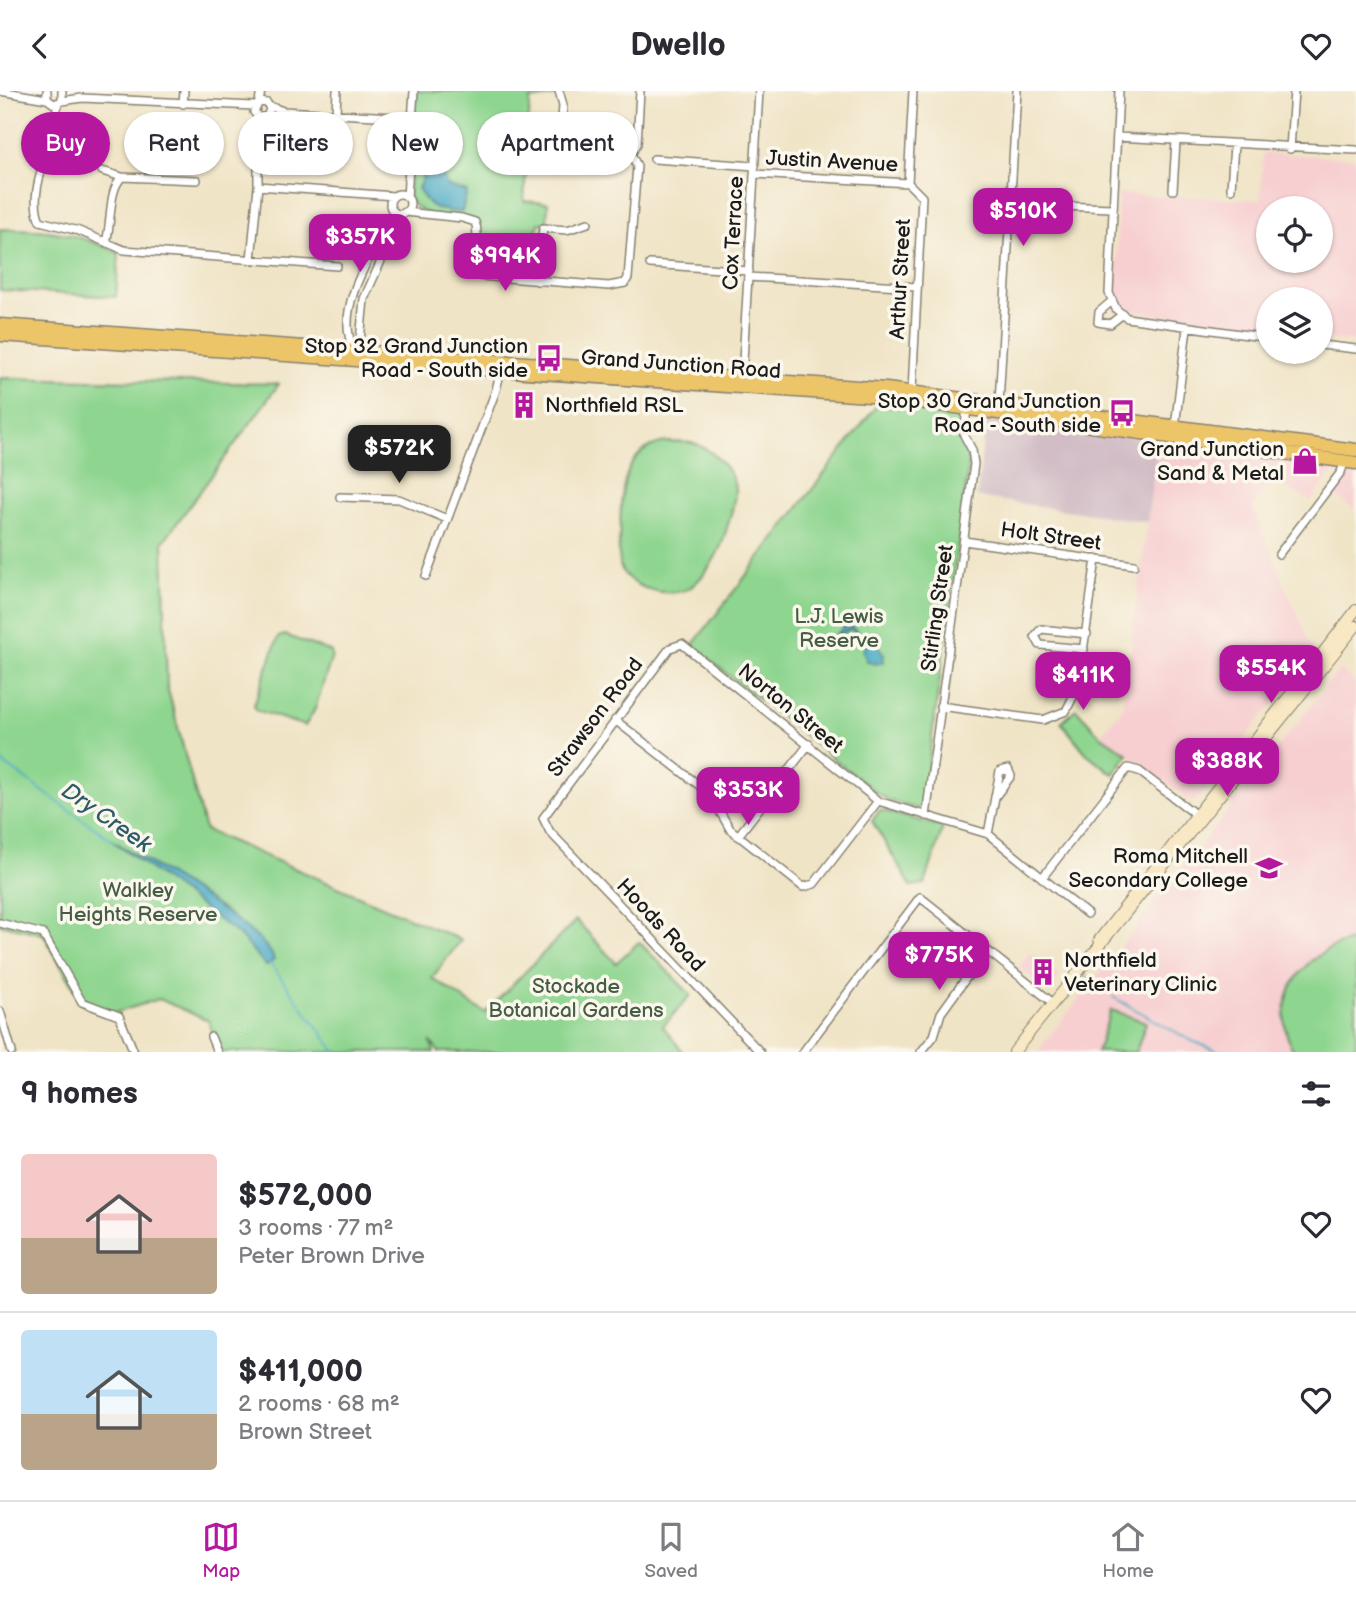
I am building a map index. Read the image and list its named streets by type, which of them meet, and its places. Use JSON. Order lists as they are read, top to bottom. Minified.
{"streets":{"highway":["Grand Junction Road"],"street":["Justin Avenue","Cox Terrace","Arthur Street","Holt Street","Stirling Street","Norton Street","Strawson Road","Hoods Road"]},"crossings":[["Justin Avenue","Cox Terrace"],["Justin Avenue","Arthur Street"],["Cox Terrace","Grand Junction Road"],["Arthur Street","Grand Junction Road"],["Grand Junction Road","Stirling Street"],["Holt Street","Stirling Street"],["Norton Street","Strawson Road"],["Strawson Road","Hoods Road"]],"water":["Dry Creek"],"parks":["L.J. Lewis Reserve","Walkley Heights Reserve","Stockade Botanical Gardens"],"places":{"bus stop":["Stop 32 Grand Junction Road - South side","Stop 30 Grand Junction Road - South side"],"building":["Northfield RSL","Northfield Veterinary Clinic"],"shop":["Grand Junction Sand & Metal"],"school or university":["Roma Mitchell Secondary College"]},"page":{"header":"Dwello","chip":["Buy","Rent","Filters","New","Apartment"],"price":["$510K","$357K","$994K","$572K","$554K","$411K","$388K","$353K","$775K"],"heading":"9 homes","list":[{"name":"$572,000","note":"3 rooms · 77 m² · Peter Brown Drive"},{"name":"$411,000","note":"2 rooms · 68 m² · Brown Street"}],"tabs":["Map","Saved","Home"]}}
